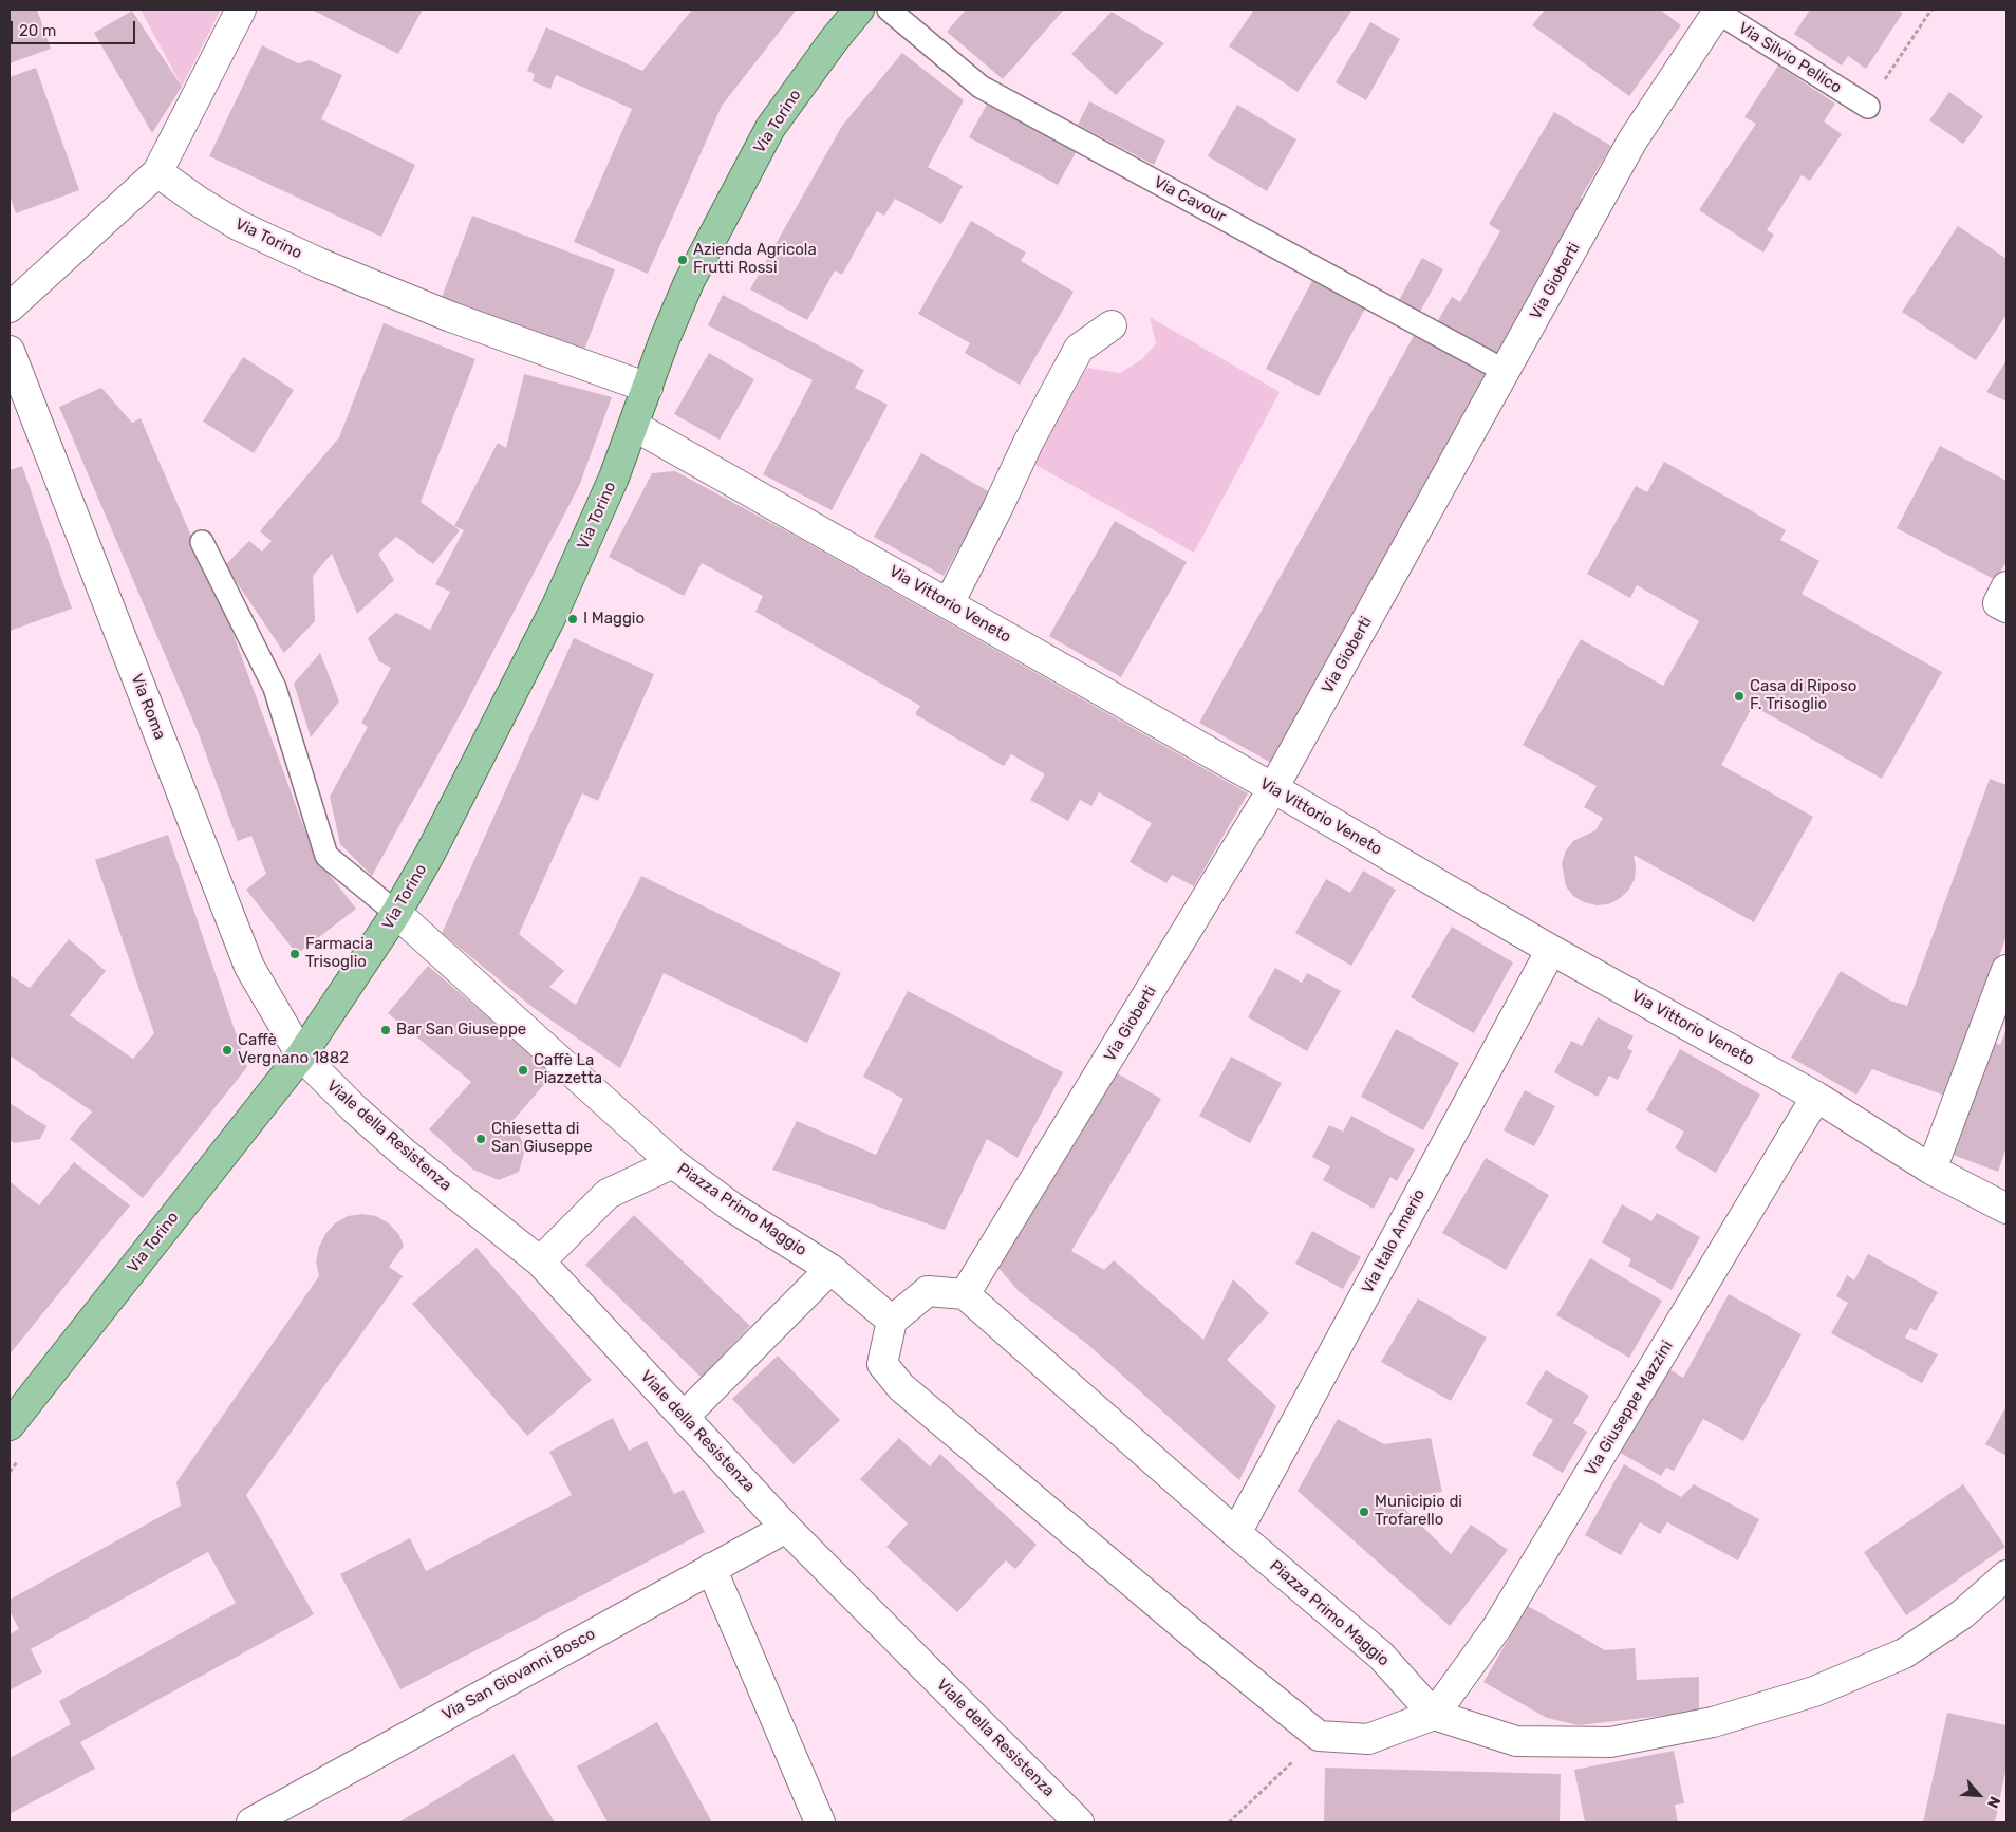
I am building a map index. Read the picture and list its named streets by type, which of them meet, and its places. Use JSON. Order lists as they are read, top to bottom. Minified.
{"streets":{"main road":["Via Torino"],"street":["Via Gioberti","Via Vittorio Veneto","Via Roma","Viale della Resistenza","Piazza Primo Maggio","Via Italo Amerio","Via Giuseppe Mazzini","Via San Giovanni Bosco"],"lane":["Via Silvio Pellico","Via Cavour"]},"crossings":[["Via Silvio Pellico","Via Gioberti"],["Via Torino","Via Vittorio Veneto"],["Via Torino","Via Roma"],["Via Torino","Viale della Resistenza"],["Via Cavour","Via Gioberti"],["Via Gioberti","Via Vittorio Veneto"],["Via Gioberti","Piazza Primo Maggio"],["Via Vittorio Veneto","Via Italo Amerio"],["Via Vittorio Veneto","Via Giuseppe Mazzini"],["Via Roma","Viale della Resistenza"],["Viale della Resistenza","Piazza Primo Maggio"],["Viale della Resistenza","Via San Giovanni Bosco"],["Piazza Primo Maggio","Via Italo Amerio"],["Piazza Primo Maggio","Via Giuseppe Mazzini"]],"places":["Azienda Agricola Frutti Rossi","I Maggio","Casa di Riposo F. Trisoglio","Farmacia Trisoglio","Bar San Giuseppe","Caffè Vergnano 1882","Caffè La Piazzetta","Chiesetta di San Giuseppe","Municipio di Trofarello"],"scale_bar":"20 m","north":"bottom right"}
